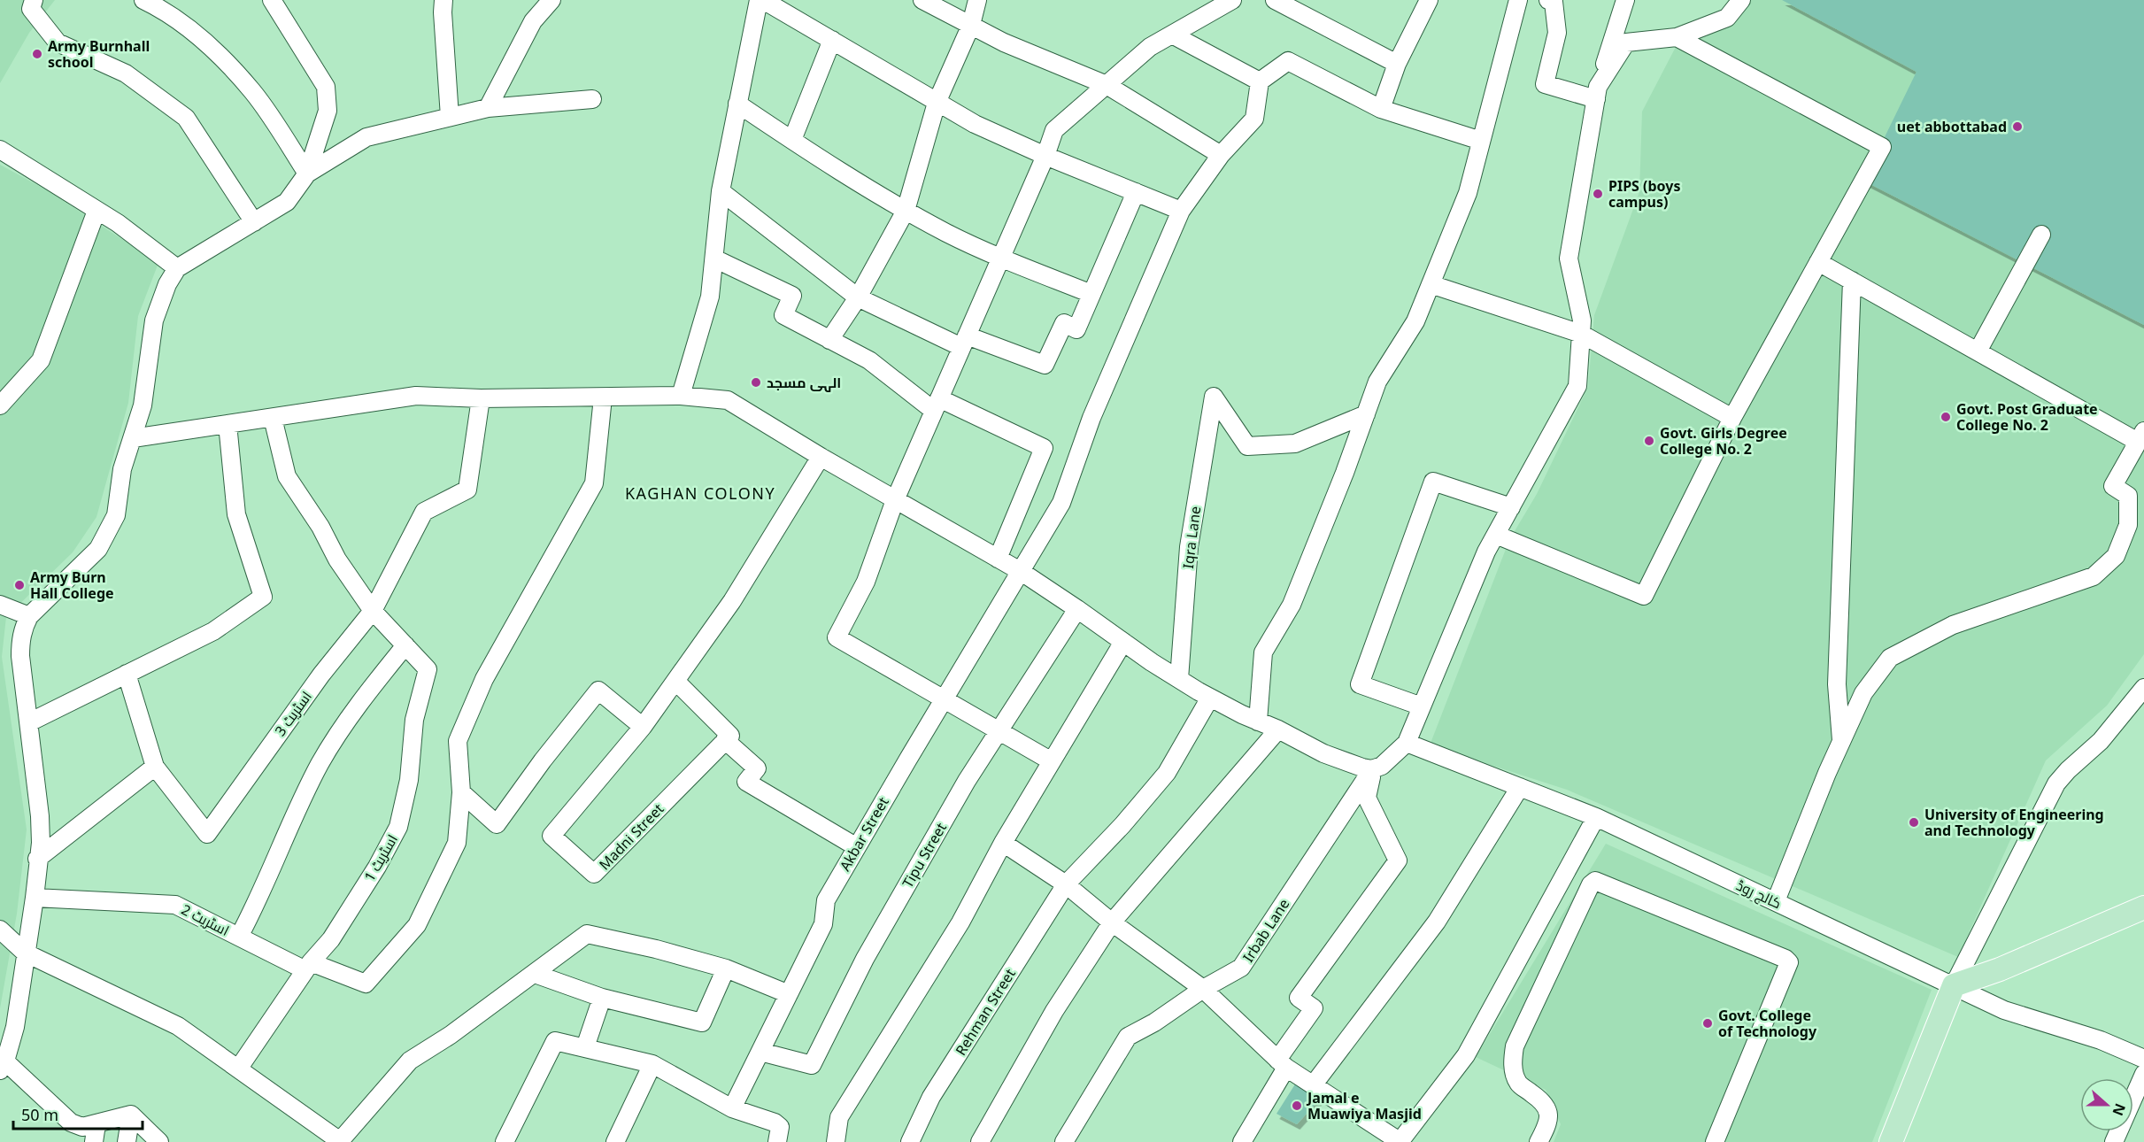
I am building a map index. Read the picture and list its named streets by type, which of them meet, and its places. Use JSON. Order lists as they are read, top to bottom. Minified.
{"streets":{"street":["Iqra Lane","اسٹریٹ 3","Akbar Street","Madni Street","Tipu Street","اسٹریٹ 1","کالج روڈ","اسٹریٹ 2","Irbab Lane","Rehman Street"]},"crossings":[["اسٹریٹ 3","اسٹریٹ 1"],["Akbar Street","Tipu Street"],["اسٹریٹ 1","اسٹریٹ 2"]],"districts":["KAGHAN COLONY"],"places":["Army Burnhall school","uet abbottabad","PIPS (boys campus)","الہی مسجد","Govt. Post Graduate College No. 2","Govt. Girls Degree College No. 2","Army Burn Hall College","University of Engineering and Technology","Govt. College of Technology","Jamal e Muawiya Masjid"],"scale_bar":"50 m","north":"right"}
